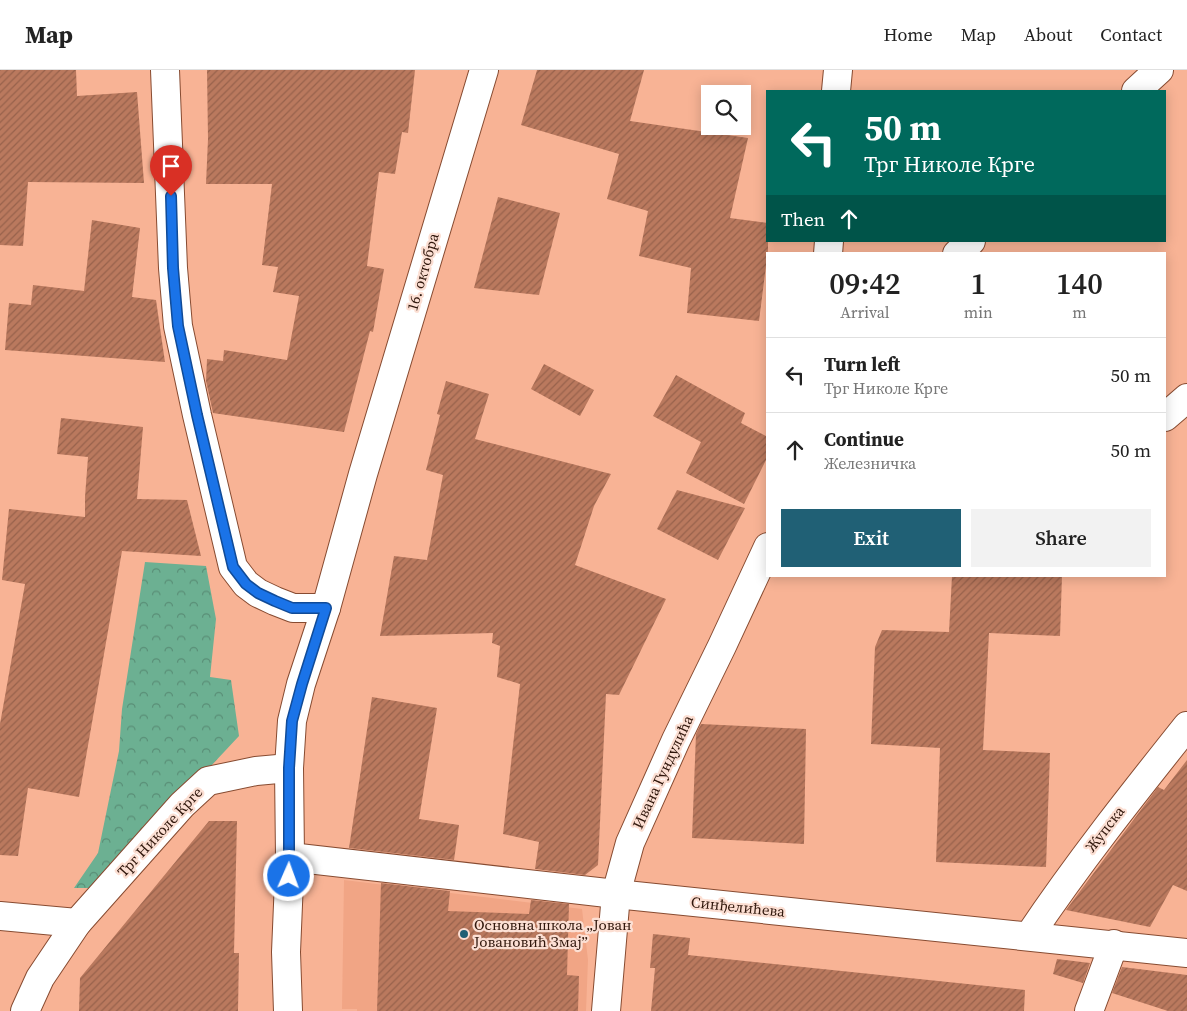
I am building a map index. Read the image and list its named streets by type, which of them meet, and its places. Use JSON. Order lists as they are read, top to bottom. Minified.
{"streets":{"street":["16. октобра","Ивана Гундулића","Жупска","Трг Николе Крге","Синђелићева"]},"crossings":[["Ивана Гундулића","Синђелићева"],["Жупска","Синђелићева"]],"places":["Основна школа „Јован Јовановић Змај”"],"page":{"header":"Map","nav":["Home","Map","About","Contact"],"turn":["50 m","Трг Николе Крге"],"then":"Then","eta":["09:42","Arrival","1","min","140","m"],"list":[{"name":"Turn left","note":"Трг Николе Крге","value":"50 m"},{"name":"Continue","note":"Железничка","value":"50 m"}],"buttons":["Exit","Share"]}}
